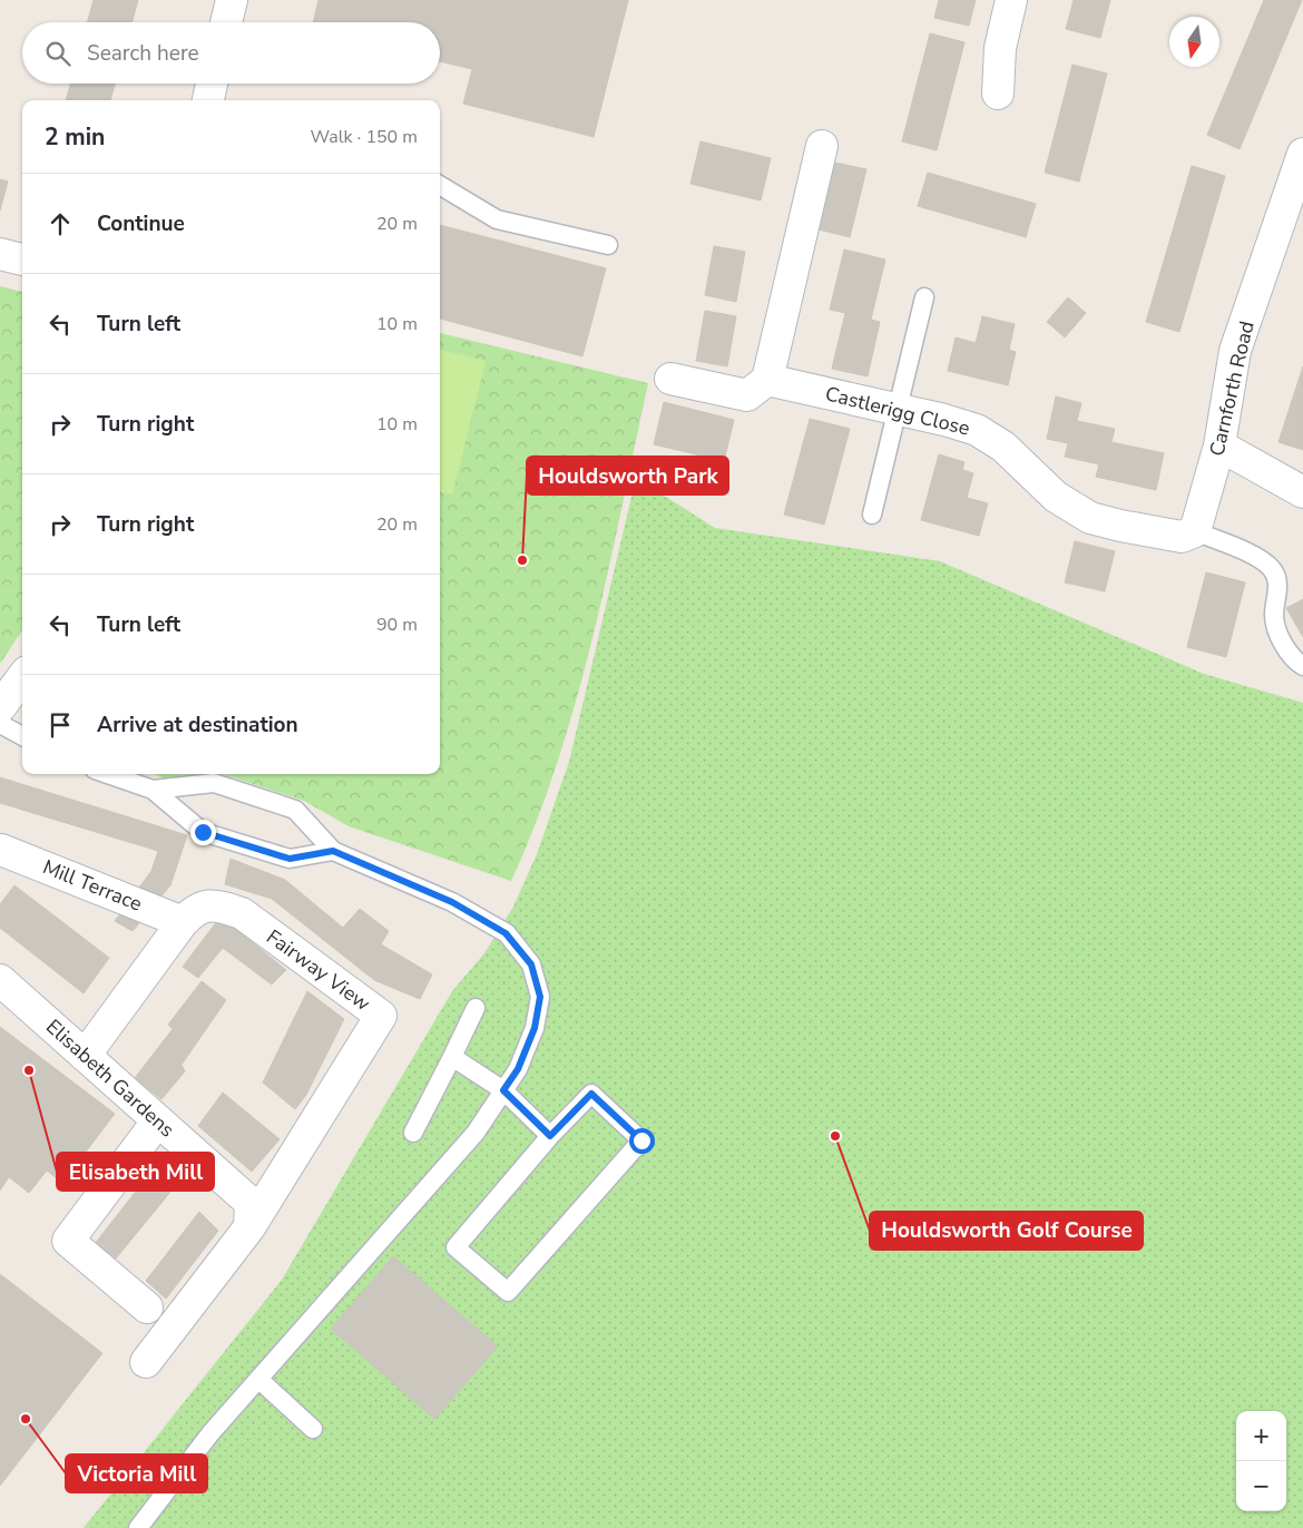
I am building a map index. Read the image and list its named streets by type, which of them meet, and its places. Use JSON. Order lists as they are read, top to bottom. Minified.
{"streets":{"street":["Carnforth Road","Castlerigg Close","Mill Terrace","Fairway View","Elisabeth Gardens"]},"crossings":[["Carnforth Road","Castlerigg Close"],["Mill Terrace","Fairway View"],["Fairway View","Elisabeth Gardens"]],"places":["Houldsworth Park","Elisabeth Mill","Houldsworth Golf Course","Victoria Mill"],"north":"bottom","page":{"search":"Search here","heading":["2 min","Walk · 150 m"],"list":[["Continue","20 m"],["Turn left","10 m"],["Turn right","10 m"],["Turn right","20 m"],["Turn left","90 m"],"Arrive at destination"],"map_buttons":["+","−"]}}
